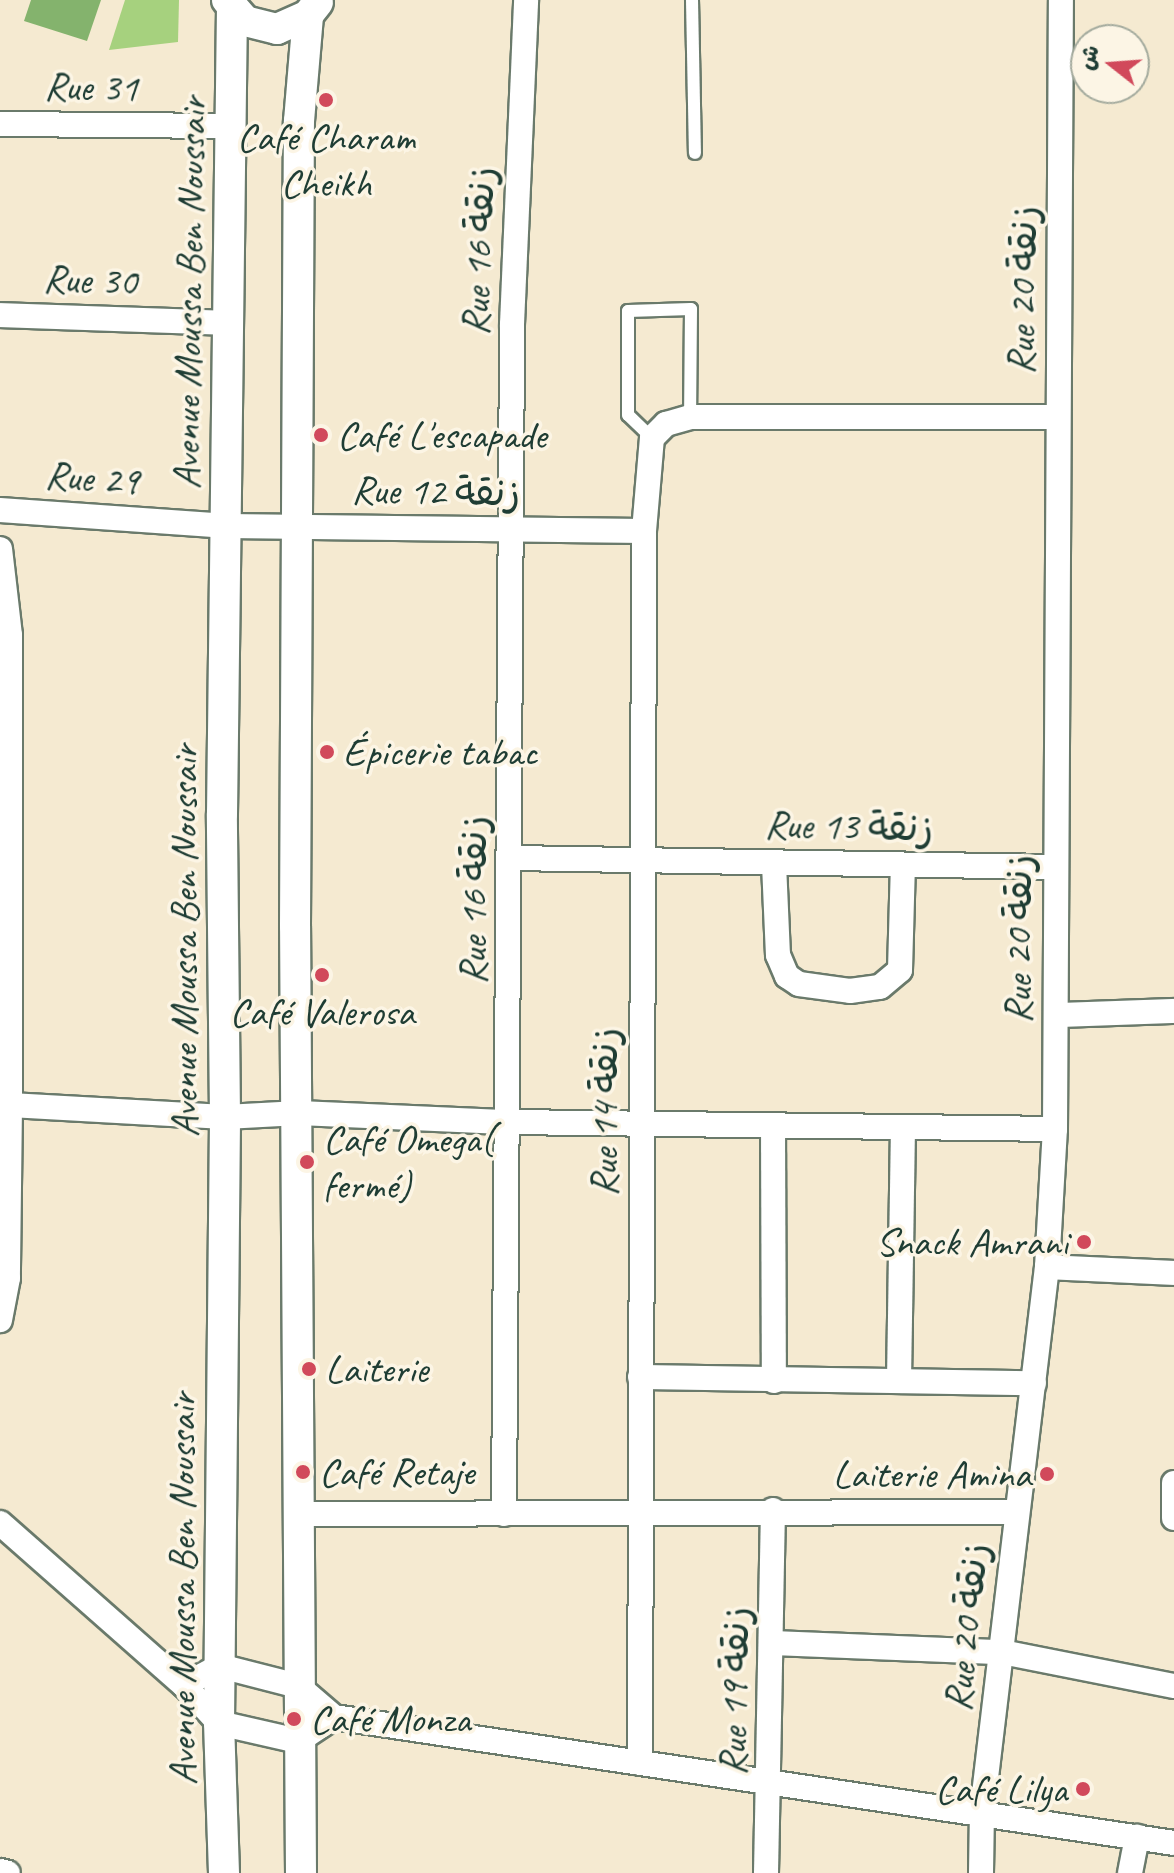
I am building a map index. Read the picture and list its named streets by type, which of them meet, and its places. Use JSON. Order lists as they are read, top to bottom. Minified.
{"streets":{"street":["Rue 31","Rue 16 زنقة","Rue 30","Rue 20 زنقة","Avenue Moussa Ben Noussair","Rue 29","Rue 12 زنقة","Rue 13 زنقة","Rue 14 زنقة","Rue 19 زنقة"]},"crossings":[["Rue 31","Avenue Moussa Ben Noussair"],["Rue 16 زنقة","Rue 12 زنقة"],["Rue 16 زنقة","Rue 13 زنقة"],["Rue 30","Avenue Moussa Ben Noussair"],["Rue 20 زنقة","Rue 13 زنقة"],["Avenue Moussa Ben Noussair","Rue 29"],["Avenue Moussa Ben Noussair","Rue 12 زنقة"],["Rue 29","Rue 12 زنقة"],["Rue 12 زنقة","Rue 14 زنقة"],["Rue 13 زنقة","Rue 14 زنقة"]],"places":["Café Charam Cheikh","Café L'escapade","Épicerie tabac","Café Valerosa","Café Omega( fermé)","Snack Amrani","Laiterie","Café Retaje","Laiterie Amina","Café Monza","Café Lilya"],"north":"left"}
